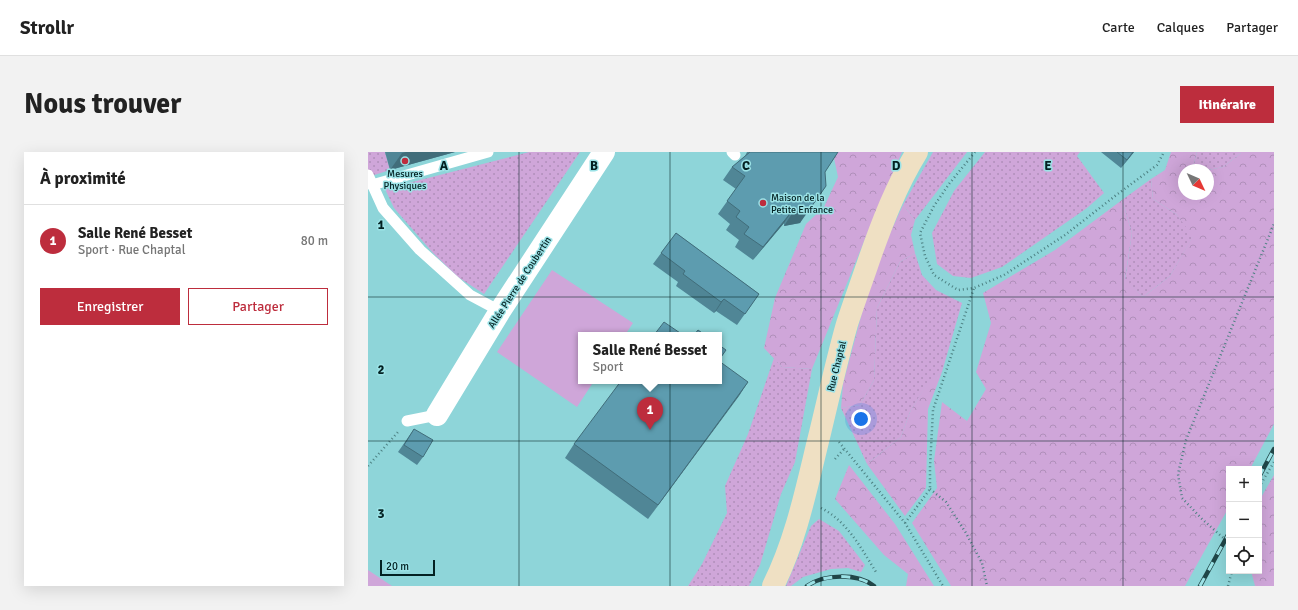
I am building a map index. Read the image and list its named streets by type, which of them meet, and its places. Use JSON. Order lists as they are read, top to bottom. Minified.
{"streets":{"street":["Allée Pierre de Coubertin","Rue Chaptal"]},"places":["Mesures Physiques","Maison de la Petite Enfance"],"scale_bar":"20 m","north":"bottom right","page":{"header":"Strollr","nav":["Carte","Calques","Partager"],"buttons":["Itinéraire",["Enregistrer","Partager"]],"title":"Nous trouver","heading":"À proximité","list":[{"mark":"1","name":"Salle René Besset","note":"Sport · Rue Chaptal","value":"80 m"}],"popup":["Salle René Besset","Sport"],"pins":"1","map_buttons":["+","−"],"scale":"20 m"},"grid":{"columns":["A","B","C","D","E"],"rows":["1","2","3"]}}
